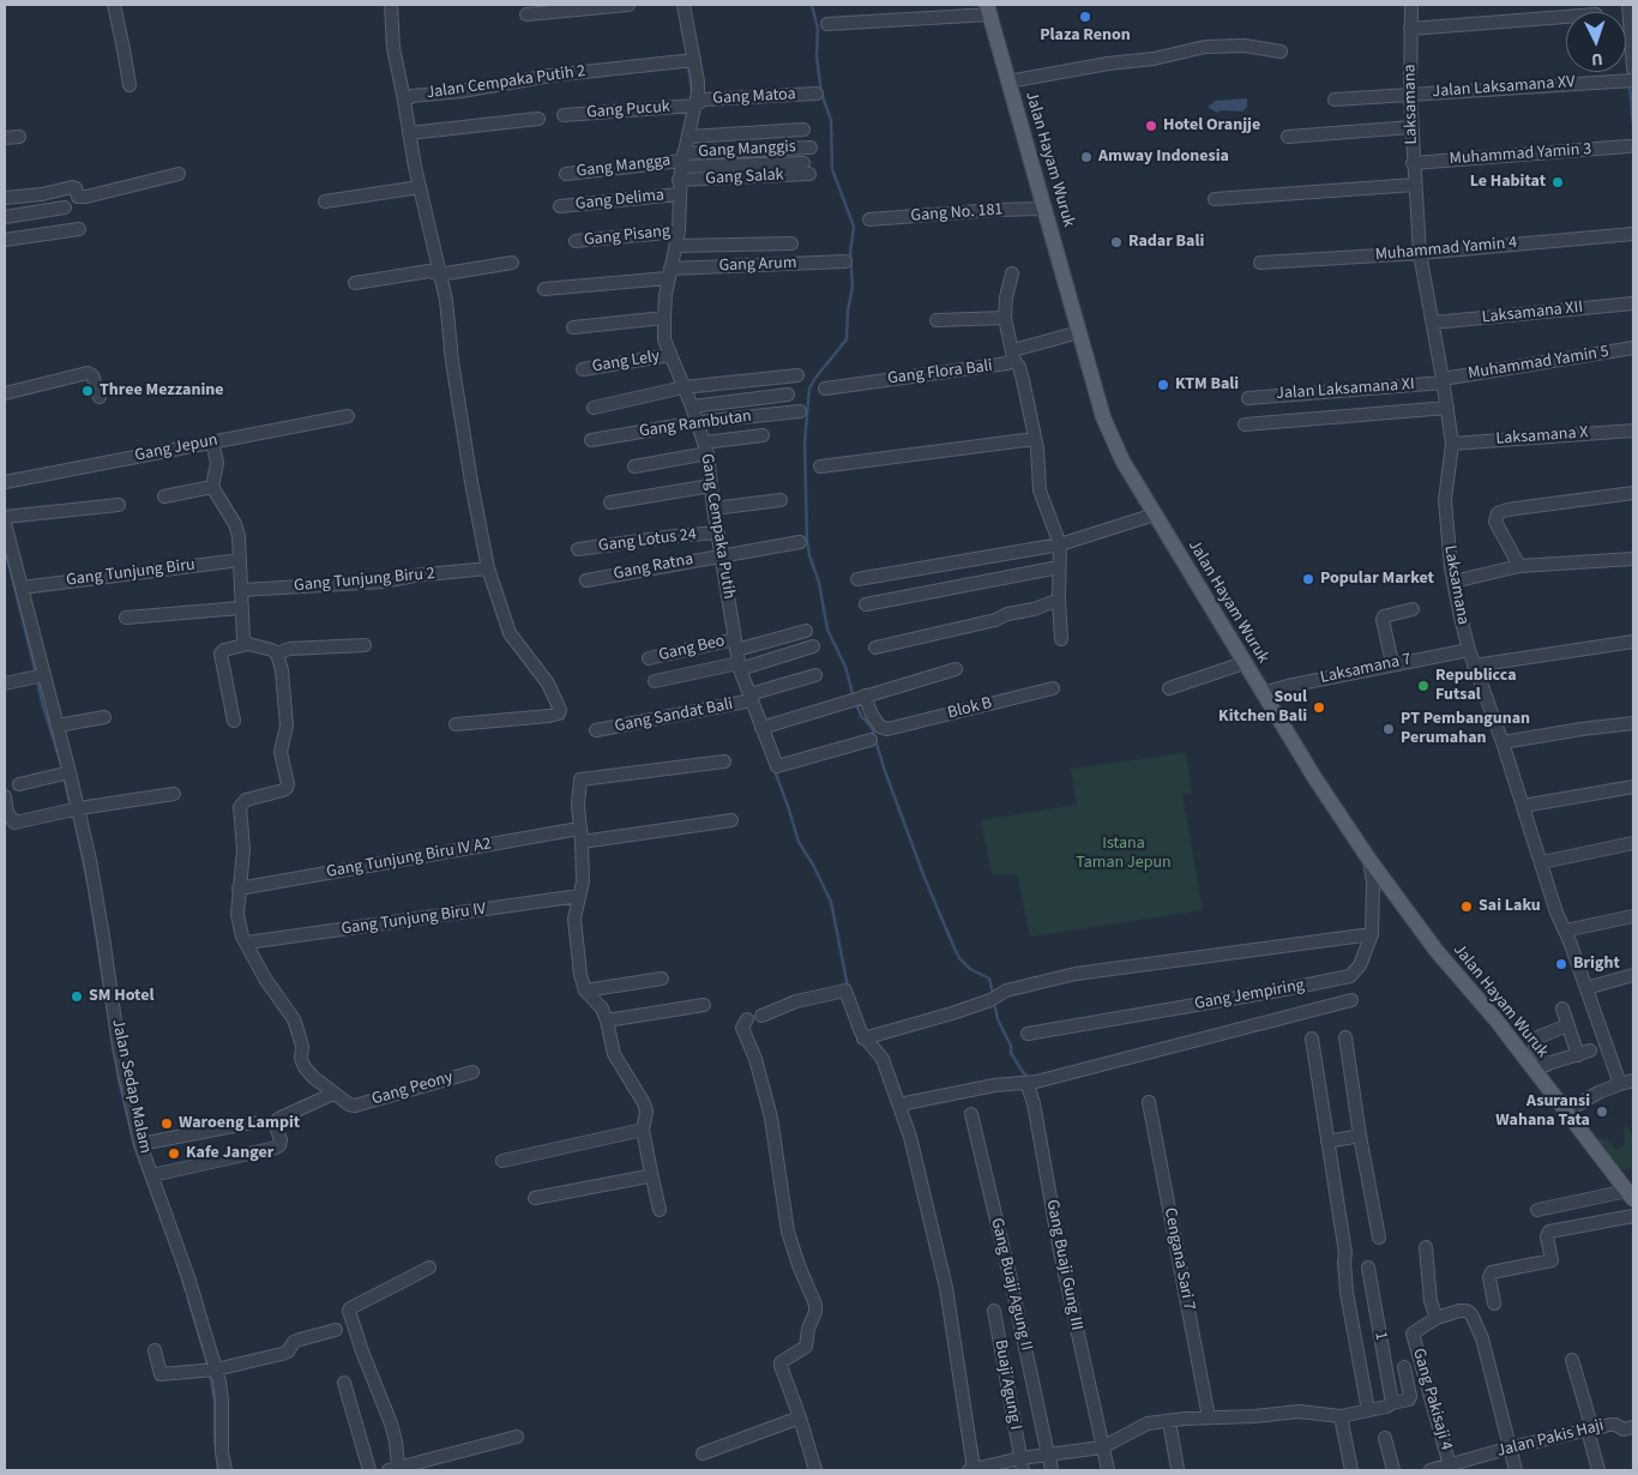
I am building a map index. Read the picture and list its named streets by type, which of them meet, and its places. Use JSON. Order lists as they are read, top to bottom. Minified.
{"streets":{"main road":["Jalan Hayam Wuruk"],"street":["Jalan Cempaka Putih 2","Jalan Laksamana XV","Gang Matoa","Laksamana","Gang Pucuk","Gang Manggis","Muhammad Yamin 3","Gang Mangga","Gang Salak","Gang Delima","Gang No. 181","Gang Pisang","Muhammad Yamin 4","Gang Arum","Laksamana XII","Gang Lely","Muhammad Yamin 5","Gang Flora Bali","Jalan Laksamana XI","Gang Rambutan","Laksamana X","Gang Jepun","Gang Cempaka Putih","Gang Lotus 24","Gang Ratna","Gang Tunjung Biru","Gang Tunjung Biru 2","Gang Beo","Laksamana 7","Blok B","Gang Sandat Bali","Gang Tunjung Biru IV A2","Gang Tunjung Biru IV","Gang Jempiring","Jalan Sedap Malam","Gang Peony","Cengana Sari 7","Gang Buaji Gung III","Gang Buaji Agung II","1","Buaji Agung I","Gang Pakisaji 4","Jalan Pakis Haji"]},"crossings":[["Jalan Cempaka Putih 2","Gang Cempaka Putih"],["Jalan Cempaka Putih 2","Gang Tunjung Biru 2"],["Jalan Laksamana XV","Laksamana"],["Gang Matoa","Gang Pucuk"],["Gang Matoa","Gang Cempaka Putih"],["Laksamana","Muhammad Yamin 3"],["Laksamana","Muhammad Yamin 4"],["Laksamana","Laksamana XII"],["Laksamana","Muhammad Yamin 5"],["Laksamana","Jalan Laksamana XI"],["Laksamana","Laksamana X"],["Laksamana","Laksamana 7"],["Gang Pucuk","Gang Cempaka Putih"],["Gang Manggis","Gang Mangga"],["Gang Manggis","Gang Cempaka Putih"],["Jalan Hayam Wuruk","Gang No. 181"],["Jalan Hayam Wuruk","Gang Flora Bali"],["Jalan Hayam Wuruk","Laksamana 7"],["Jalan Hayam Wuruk","Gang Jempiring"],["Gang Mangga","Gang Cempaka Putih"],["Gang Salak","Gang Cempaka Putih"],["Gang Delima","Gang Cempaka Putih"],["Gang Pisang","Gang Cempaka Putih"],["Gang Arum","Gang Cempaka Putih"],["Gang Lely","Gang Cempaka Putih"],["Muhammad Yamin 5","Jalan Laksamana XI"],["Gang Rambutan","Gang Cempaka Putih"],["Gang Cempaka Putih","Gang Lotus 24"],["Gang Cempaka Putih","Gang Ratna"],["Gang Cempaka Putih","Gang Beo"],["Gang Cempaka Putih","Gang Sandat Bali"],["Gang Tunjung Biru","Jalan Sedap Malam"],["Gang Pakisaji 4","Jalan Pakis Haji"]],"parks":["Istana Taman Jepun"],"places":["Plaza Renon","Hotel Oranjje","Amway Indonesia","Le Habitat","Radar Bali","KTM Bali","Three Mezzanine","Popular Market","Republicca Futsal","Soul Kitchen Bali","PT Pembangunan Perumahan","Sai Laku","Bright","SM Hotel","Asuransi Wahana Tata","Waroeng Lampit","Kafe Janger"],"north":"bottom"}
